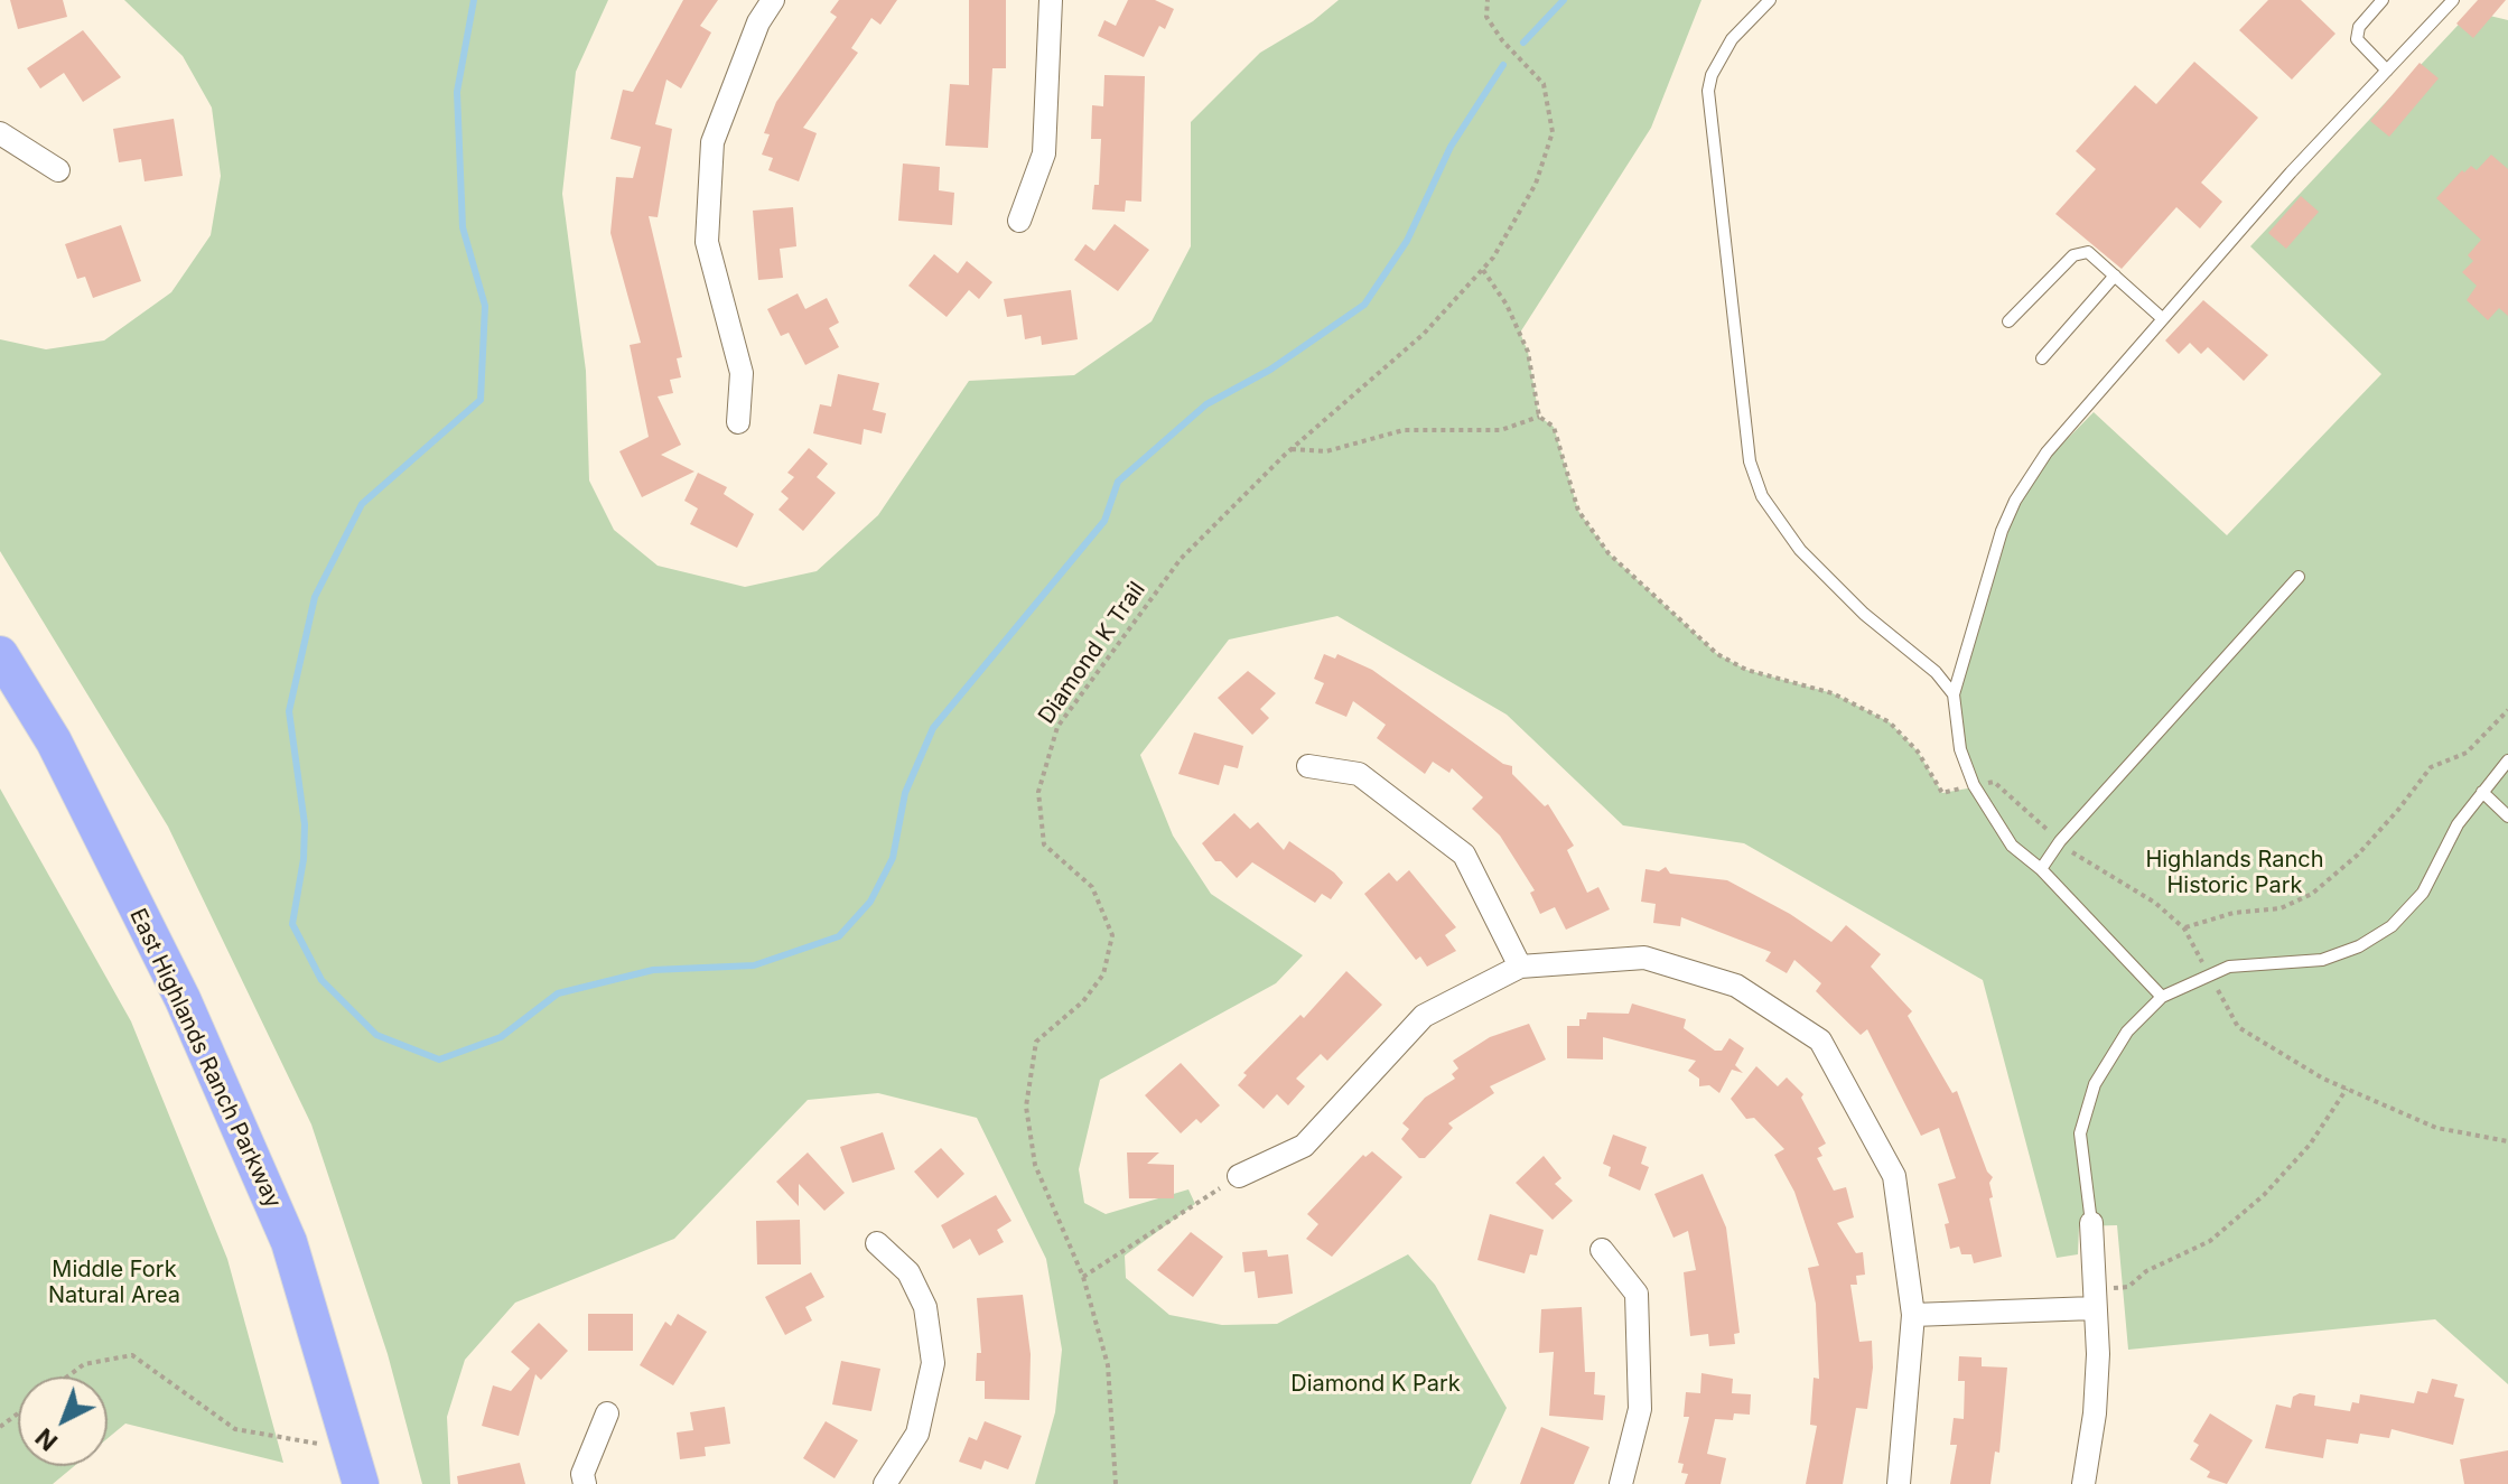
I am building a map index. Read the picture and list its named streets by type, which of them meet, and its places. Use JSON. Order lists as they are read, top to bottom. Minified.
{"streets":{"main road":["East Highlands Ranch Parkway"],"path":["Diamond K Trail"]},"parks":["Highlands Ranch Historic Park","Middle Fork Natural Area","Diamond K Park"],"north":"bottom left"}
